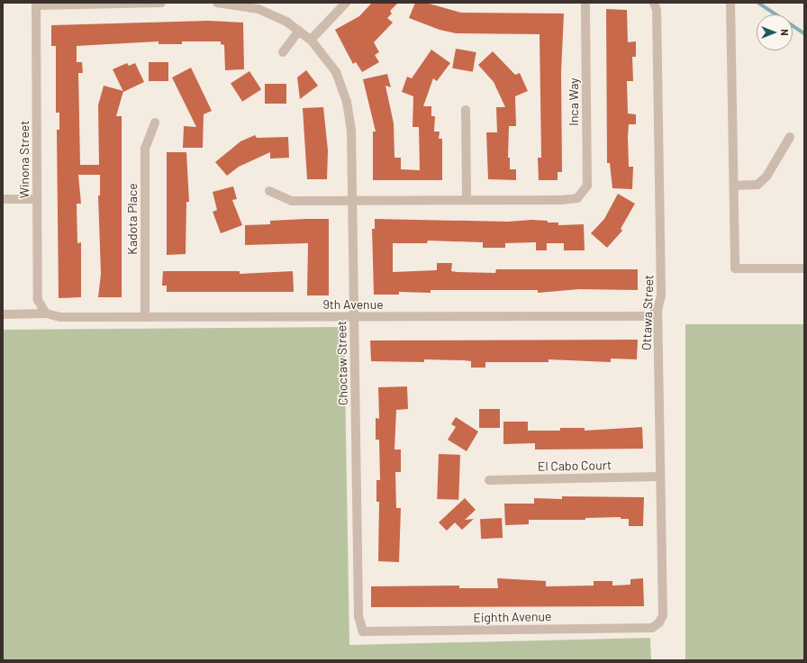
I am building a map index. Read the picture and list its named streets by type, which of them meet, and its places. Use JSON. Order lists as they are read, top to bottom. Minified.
{"streets":{"street":["Inca Way","Winona Street","Kadota Place","9th Avenue","Ottawa Street","Choctaw Street","El Cabo Court","Eighth Avenue"]},"crossings":[["Winona Street","9th Avenue"],["Kadota Place","9th Avenue"],["9th Avenue","Ottawa Street"],["9th Avenue","Choctaw Street"],["Ottawa Street","El Cabo Court"],["Ottawa Street","Eighth Avenue"],["Choctaw Street","Eighth Avenue"]],"north":"right"}
